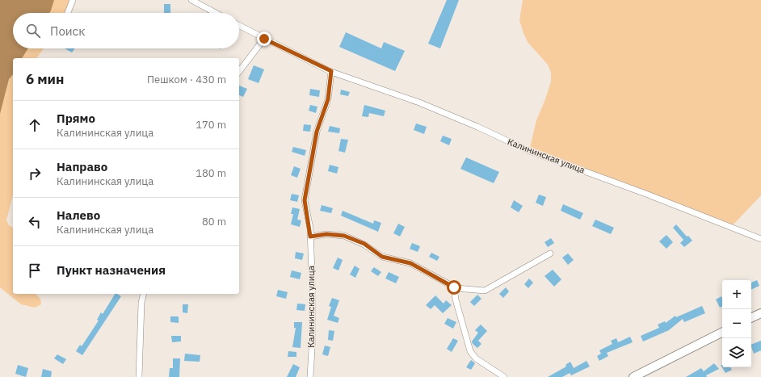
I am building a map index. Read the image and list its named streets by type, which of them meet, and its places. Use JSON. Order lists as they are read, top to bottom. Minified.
{"streets":{"street":["Калининская улица"]},"page":{"search":"Поиск","heading":["6 мин","Пешком · 430 m"],"list":[["Прямо","Калининская улица","170 m"],["Направо","Калининская улица","180 m"],["Налево","Калининская улица","80 m"],"Пункт назначения"],"map_buttons":["+","−"]}}
